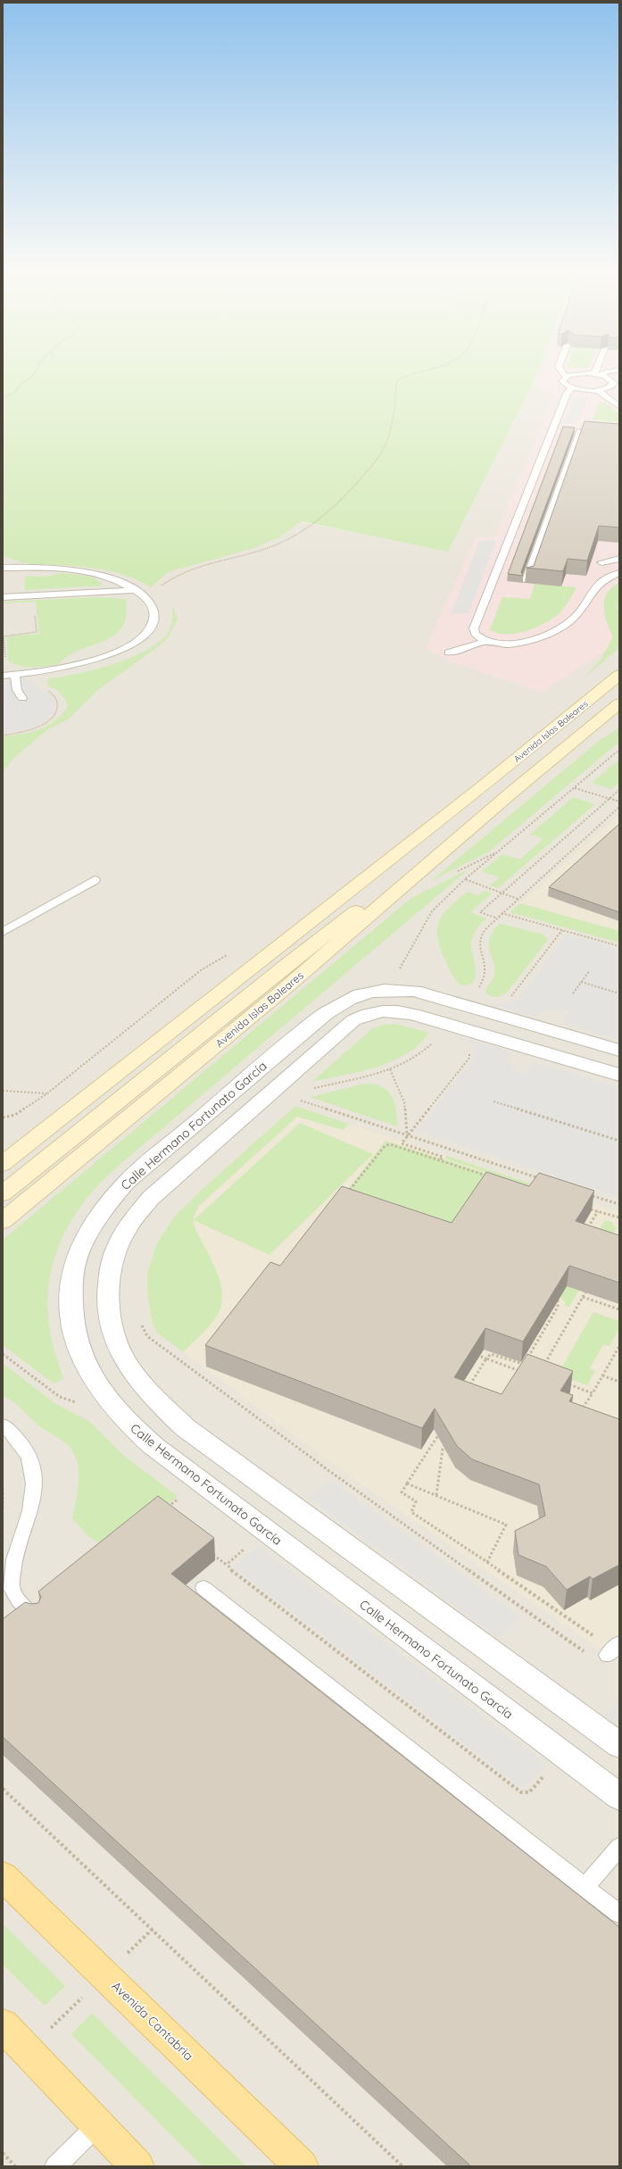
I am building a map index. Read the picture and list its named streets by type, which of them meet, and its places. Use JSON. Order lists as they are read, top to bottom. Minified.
{"streets":{"main road":["Avenida Islas Baleares","Avenida Cantabria"],"street":["Calle Hermano Fortunato García"]}}
